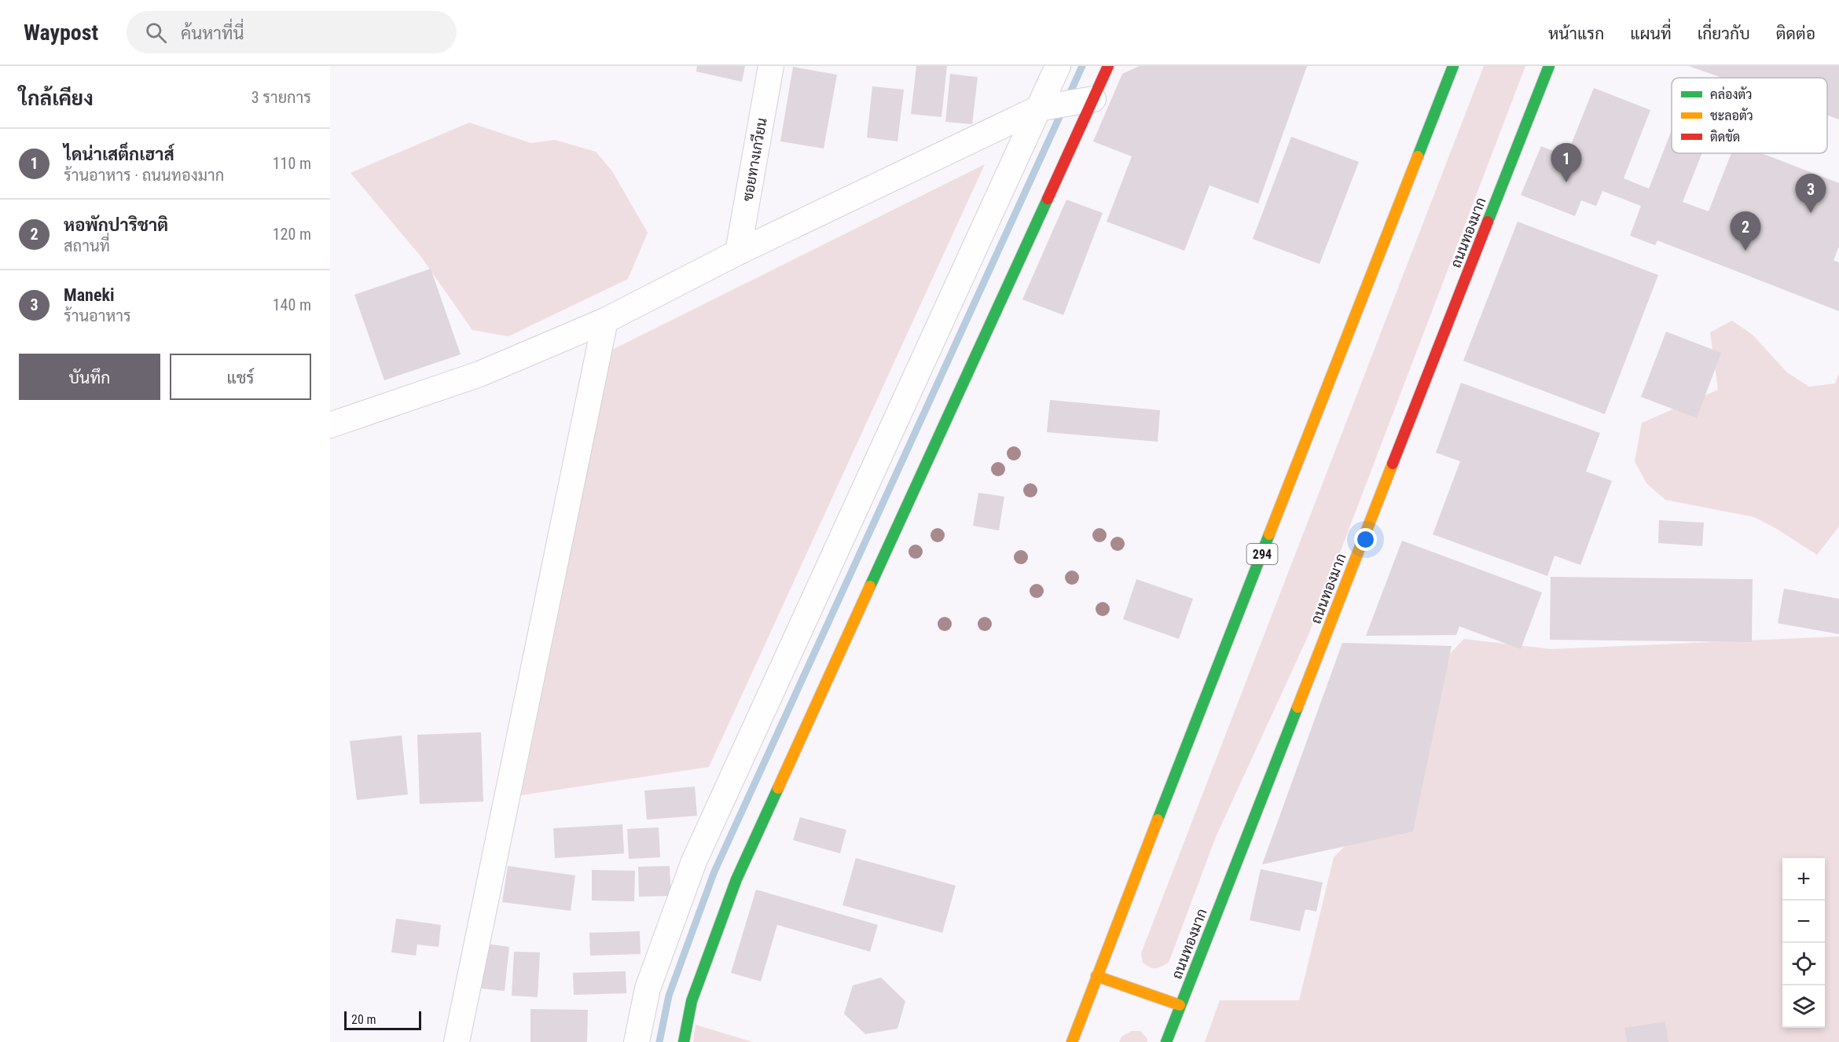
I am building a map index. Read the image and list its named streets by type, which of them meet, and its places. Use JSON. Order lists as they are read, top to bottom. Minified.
{"streets":{"main road":["ถนนทองมาก","294"],"street":["ซอยทางเกวียน"]},"legend":["คล่องตัว","ชะลอตัว","ติดขัด"],"scale_bar":"20 m","page":{"header":"Waypost","search":"ค้นหาที่นี่","nav":["หน้าแรก","แผนที่","เกี่ยวกับ","ติดต่อ"],"heading":["ใกล้เคียง","3 รายการ"],"list":[{"mark":"1","name":"ไดน่าเสต็กเฮาส์","note":"ร้านอาหาร · ถนนทองมาก","value":"110 m"},{"mark":"2","name":"หอพักปาริชาติ","note":"สถานที่","value":"120 m"},{"mark":"3","name":"Maneki","note":"ร้านอาหาร","value":"140 m"}],"pins":["1","3","2"],"buttons":["บันทึก","แชร์"],"map_buttons":["+","−"],"scale":"20 m"}}
